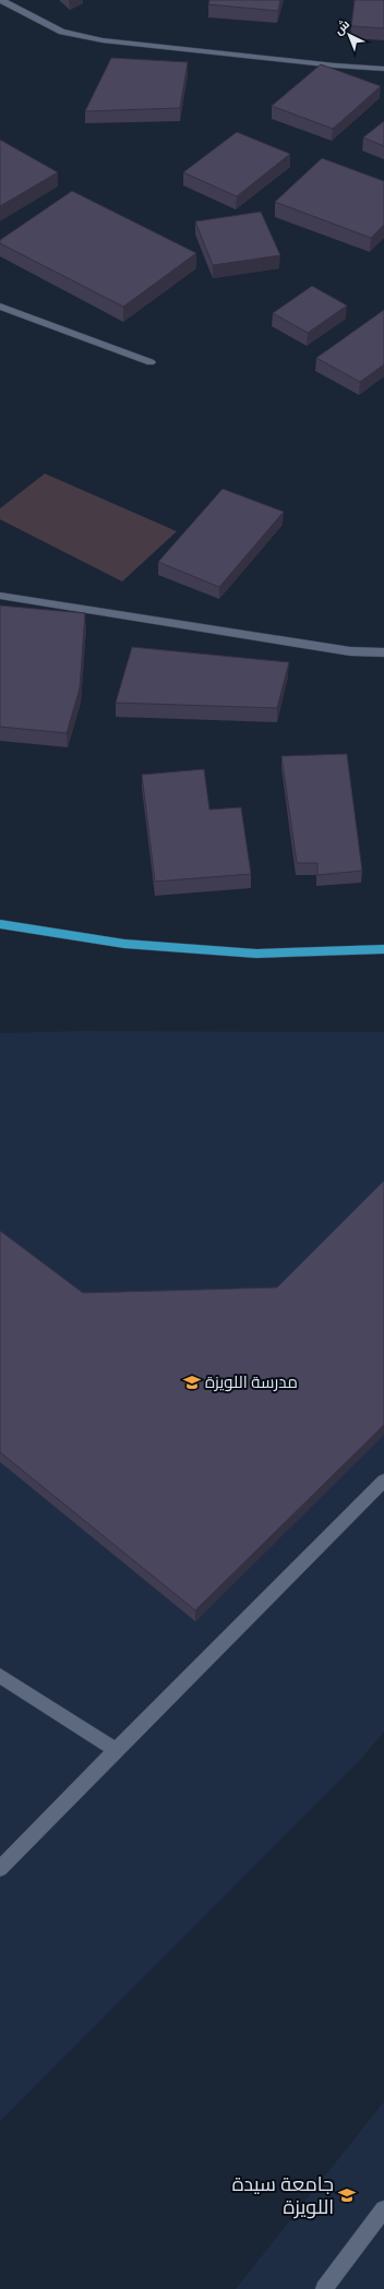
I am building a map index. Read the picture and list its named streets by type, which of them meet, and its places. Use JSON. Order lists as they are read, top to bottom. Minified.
{"places":{"school or university":["مدرسة اللويزة","جامعة سيدة اللويزة"]},"north":"top left"}
